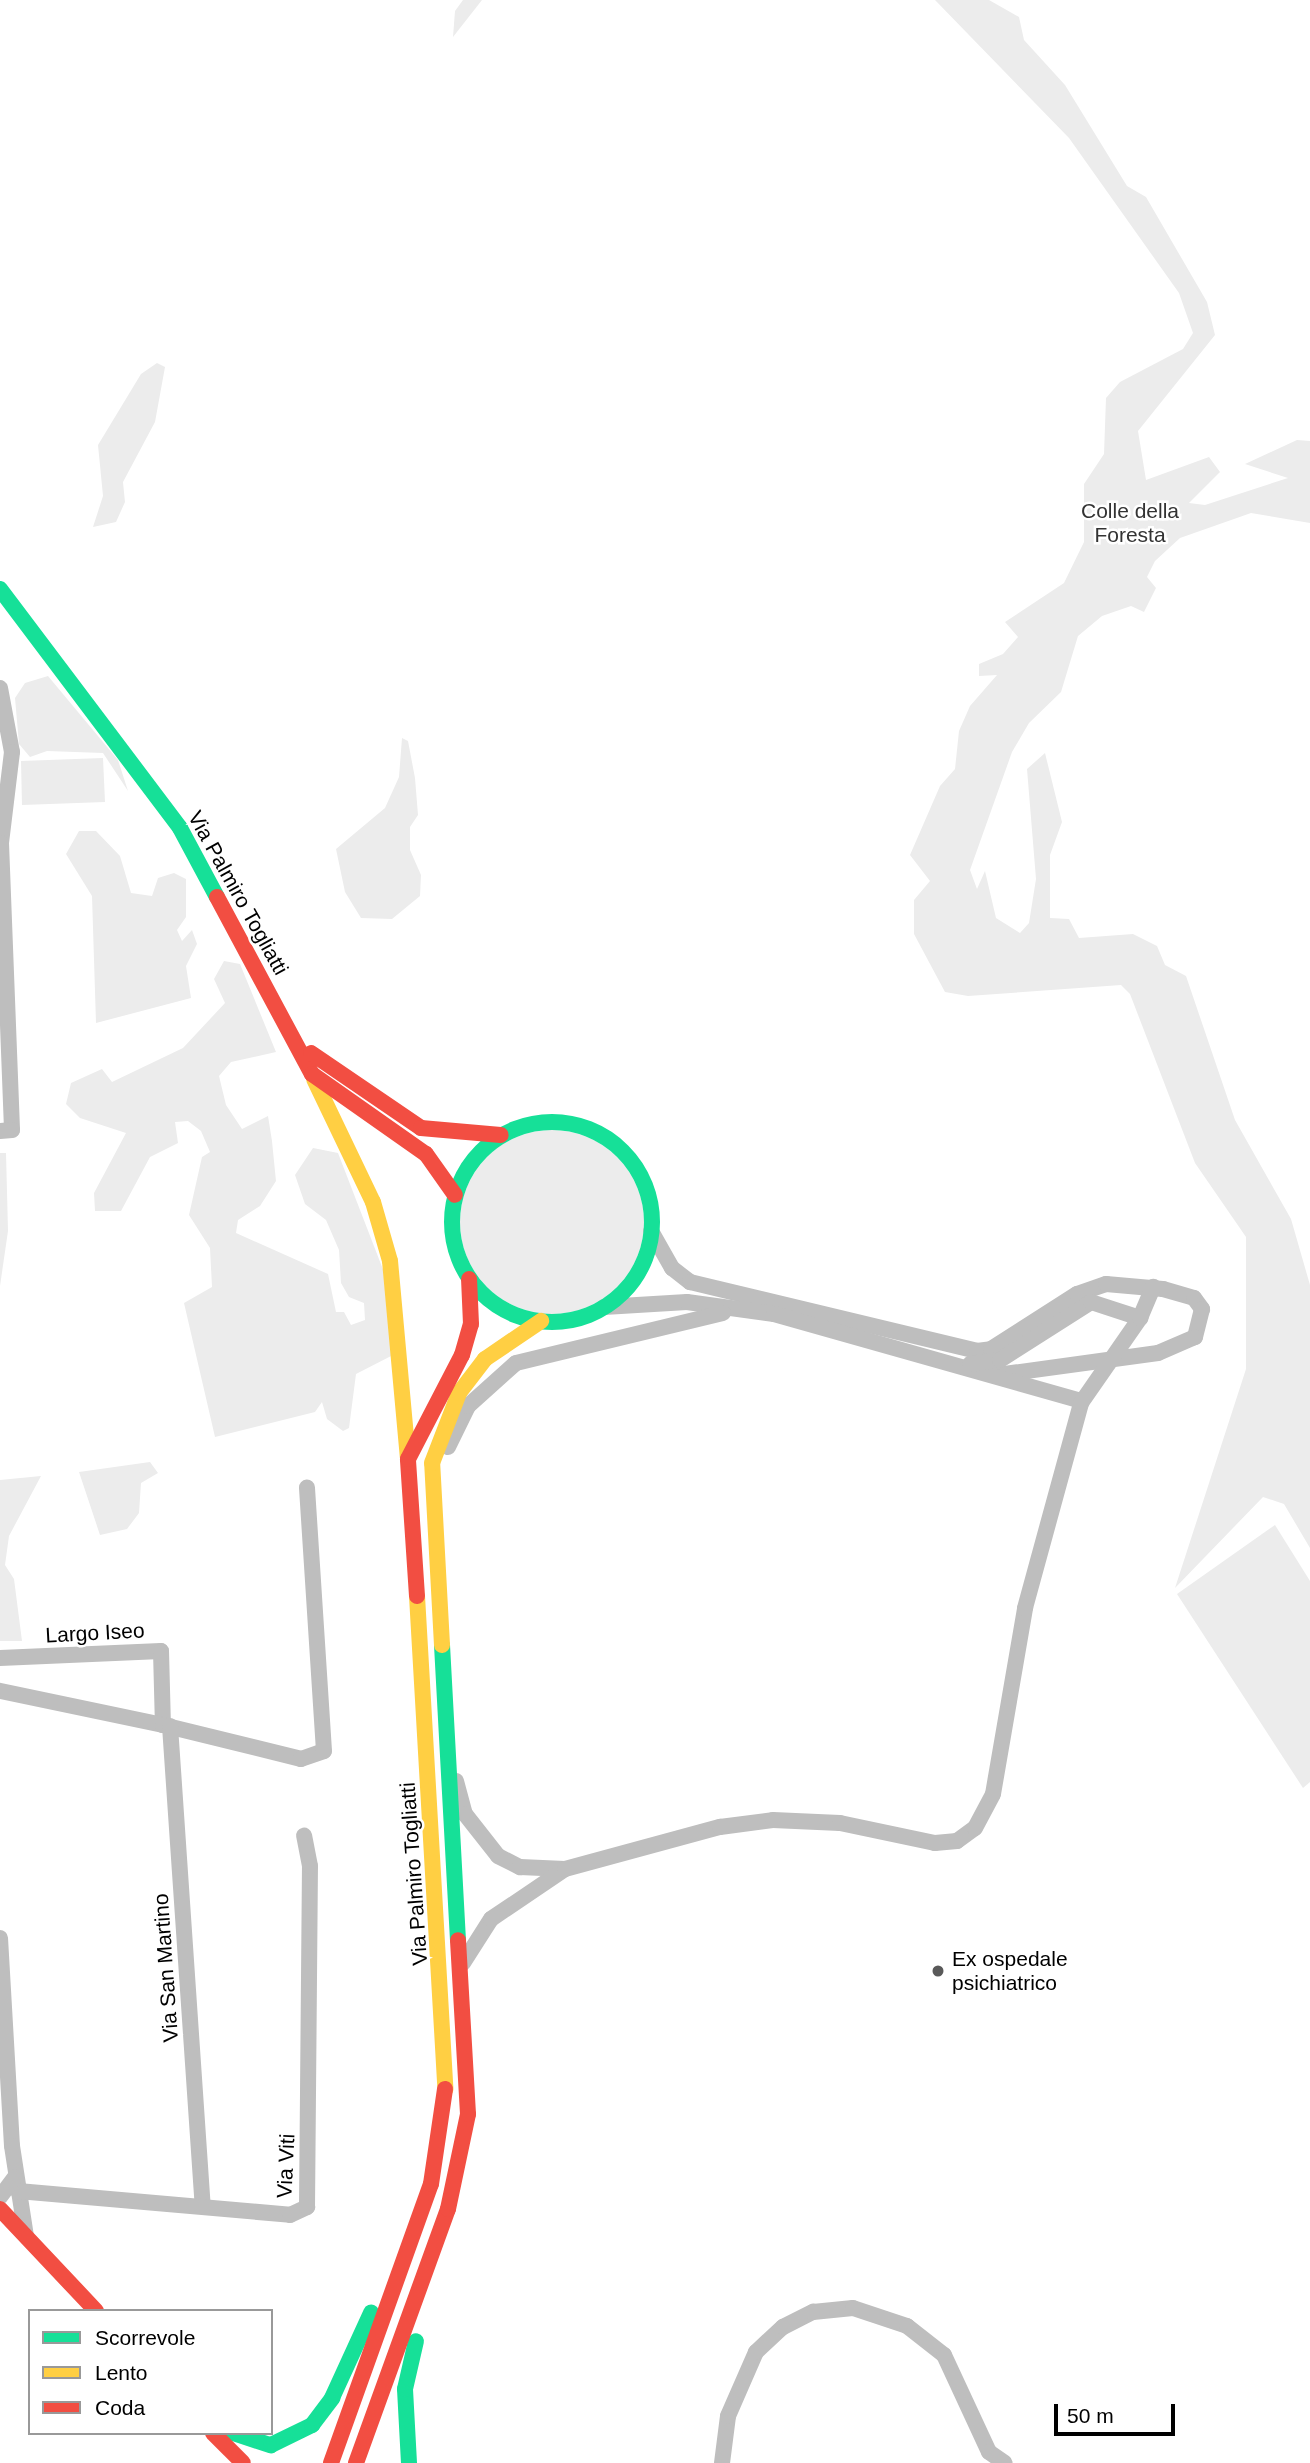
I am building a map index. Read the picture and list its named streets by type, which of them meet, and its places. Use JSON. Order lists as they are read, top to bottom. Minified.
{"streets":{"street":["Via Palmiro Togliatti","Largo Iseo","Via San Martino","Via Viti"]},"crossings":[["Largo Iseo","Via San Martino"],["Via San Martino","Via Viti"]],"parks":["Colle della Foresta"],"places":["Ex ospedale psichiatrico"],"legend":["Scorrevole","Lento","Coda"],"scale_bar":"50 m"}
